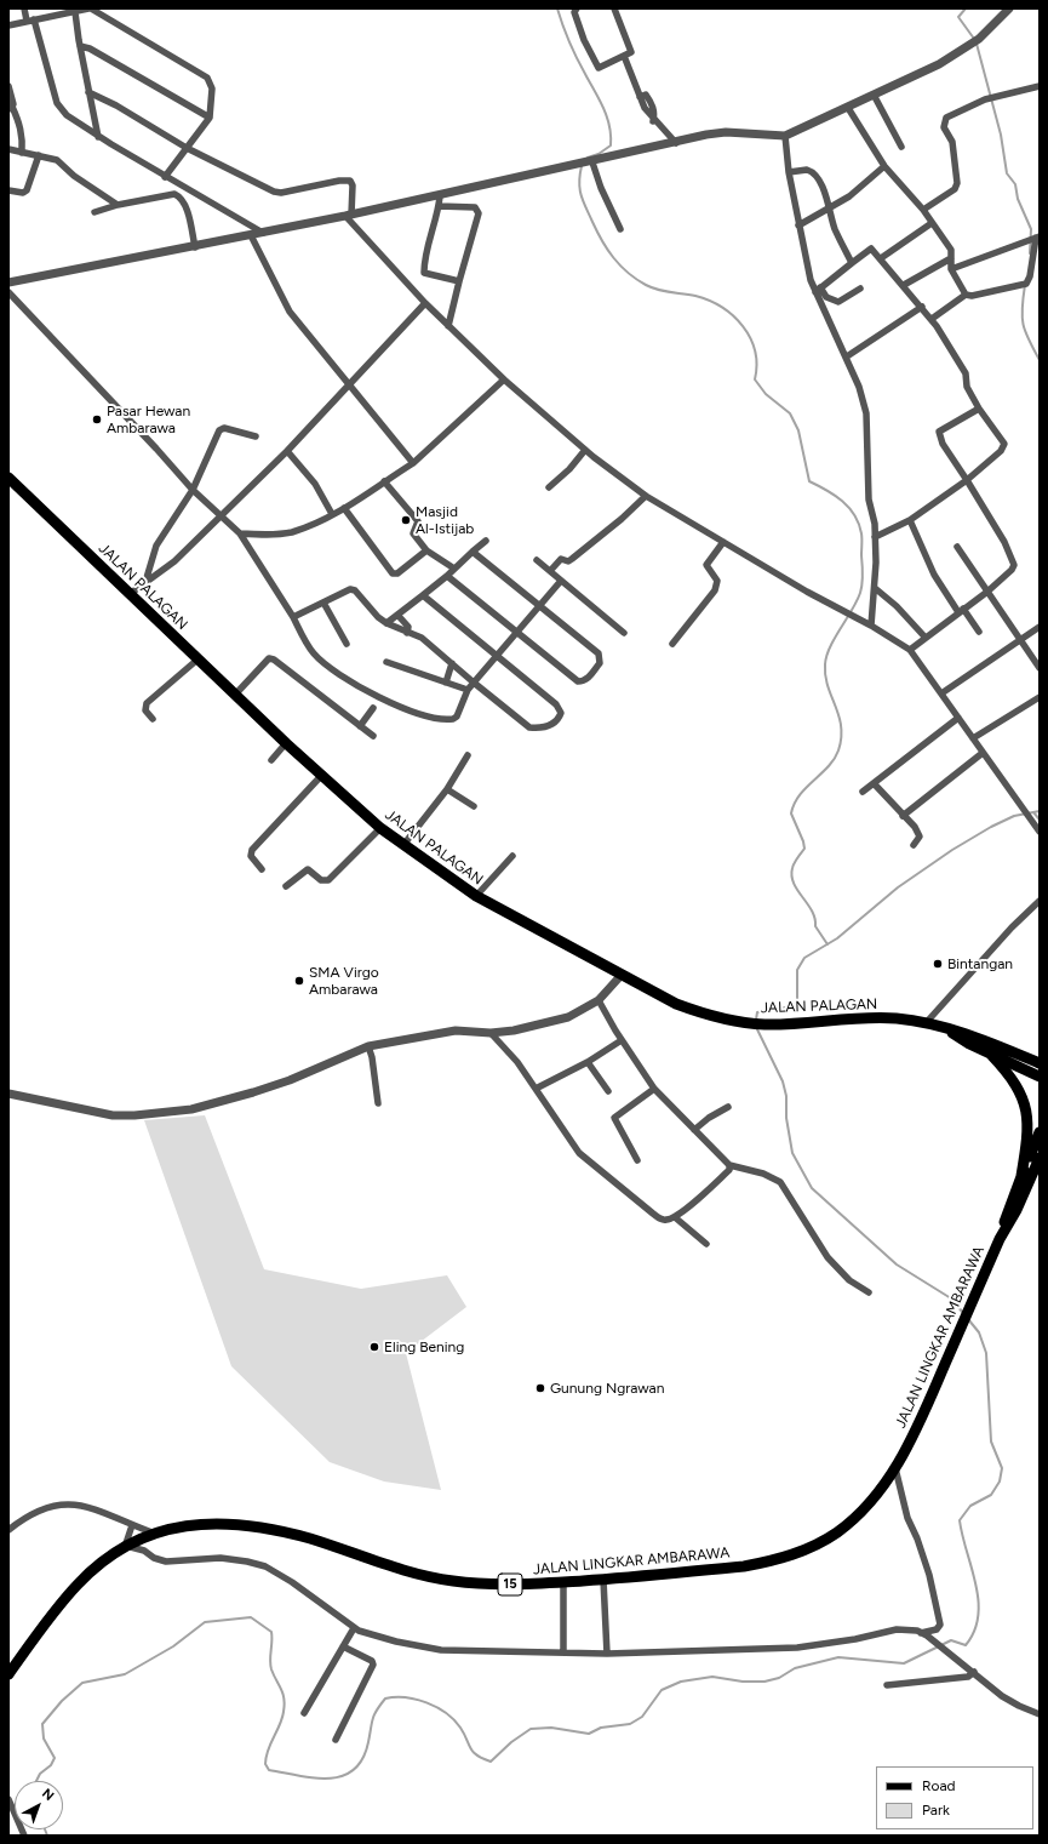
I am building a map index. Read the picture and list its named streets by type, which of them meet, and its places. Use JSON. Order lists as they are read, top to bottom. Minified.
{"streets":{"main road":["JALAN PALAGAN","JALAN LINGKAR AMBARAWA","15"]},"crossings":[["JALAN LINGKAR AMBARAWA","15"]],"places":["Pasar Hewan Ambarawa","Masjid Al-Istijab","Bintangan","SMA Virgo Ambarawa","Eling Bening","Gunung Ngrawan"],"legend":["Road","Park"],"north":"top right"}
